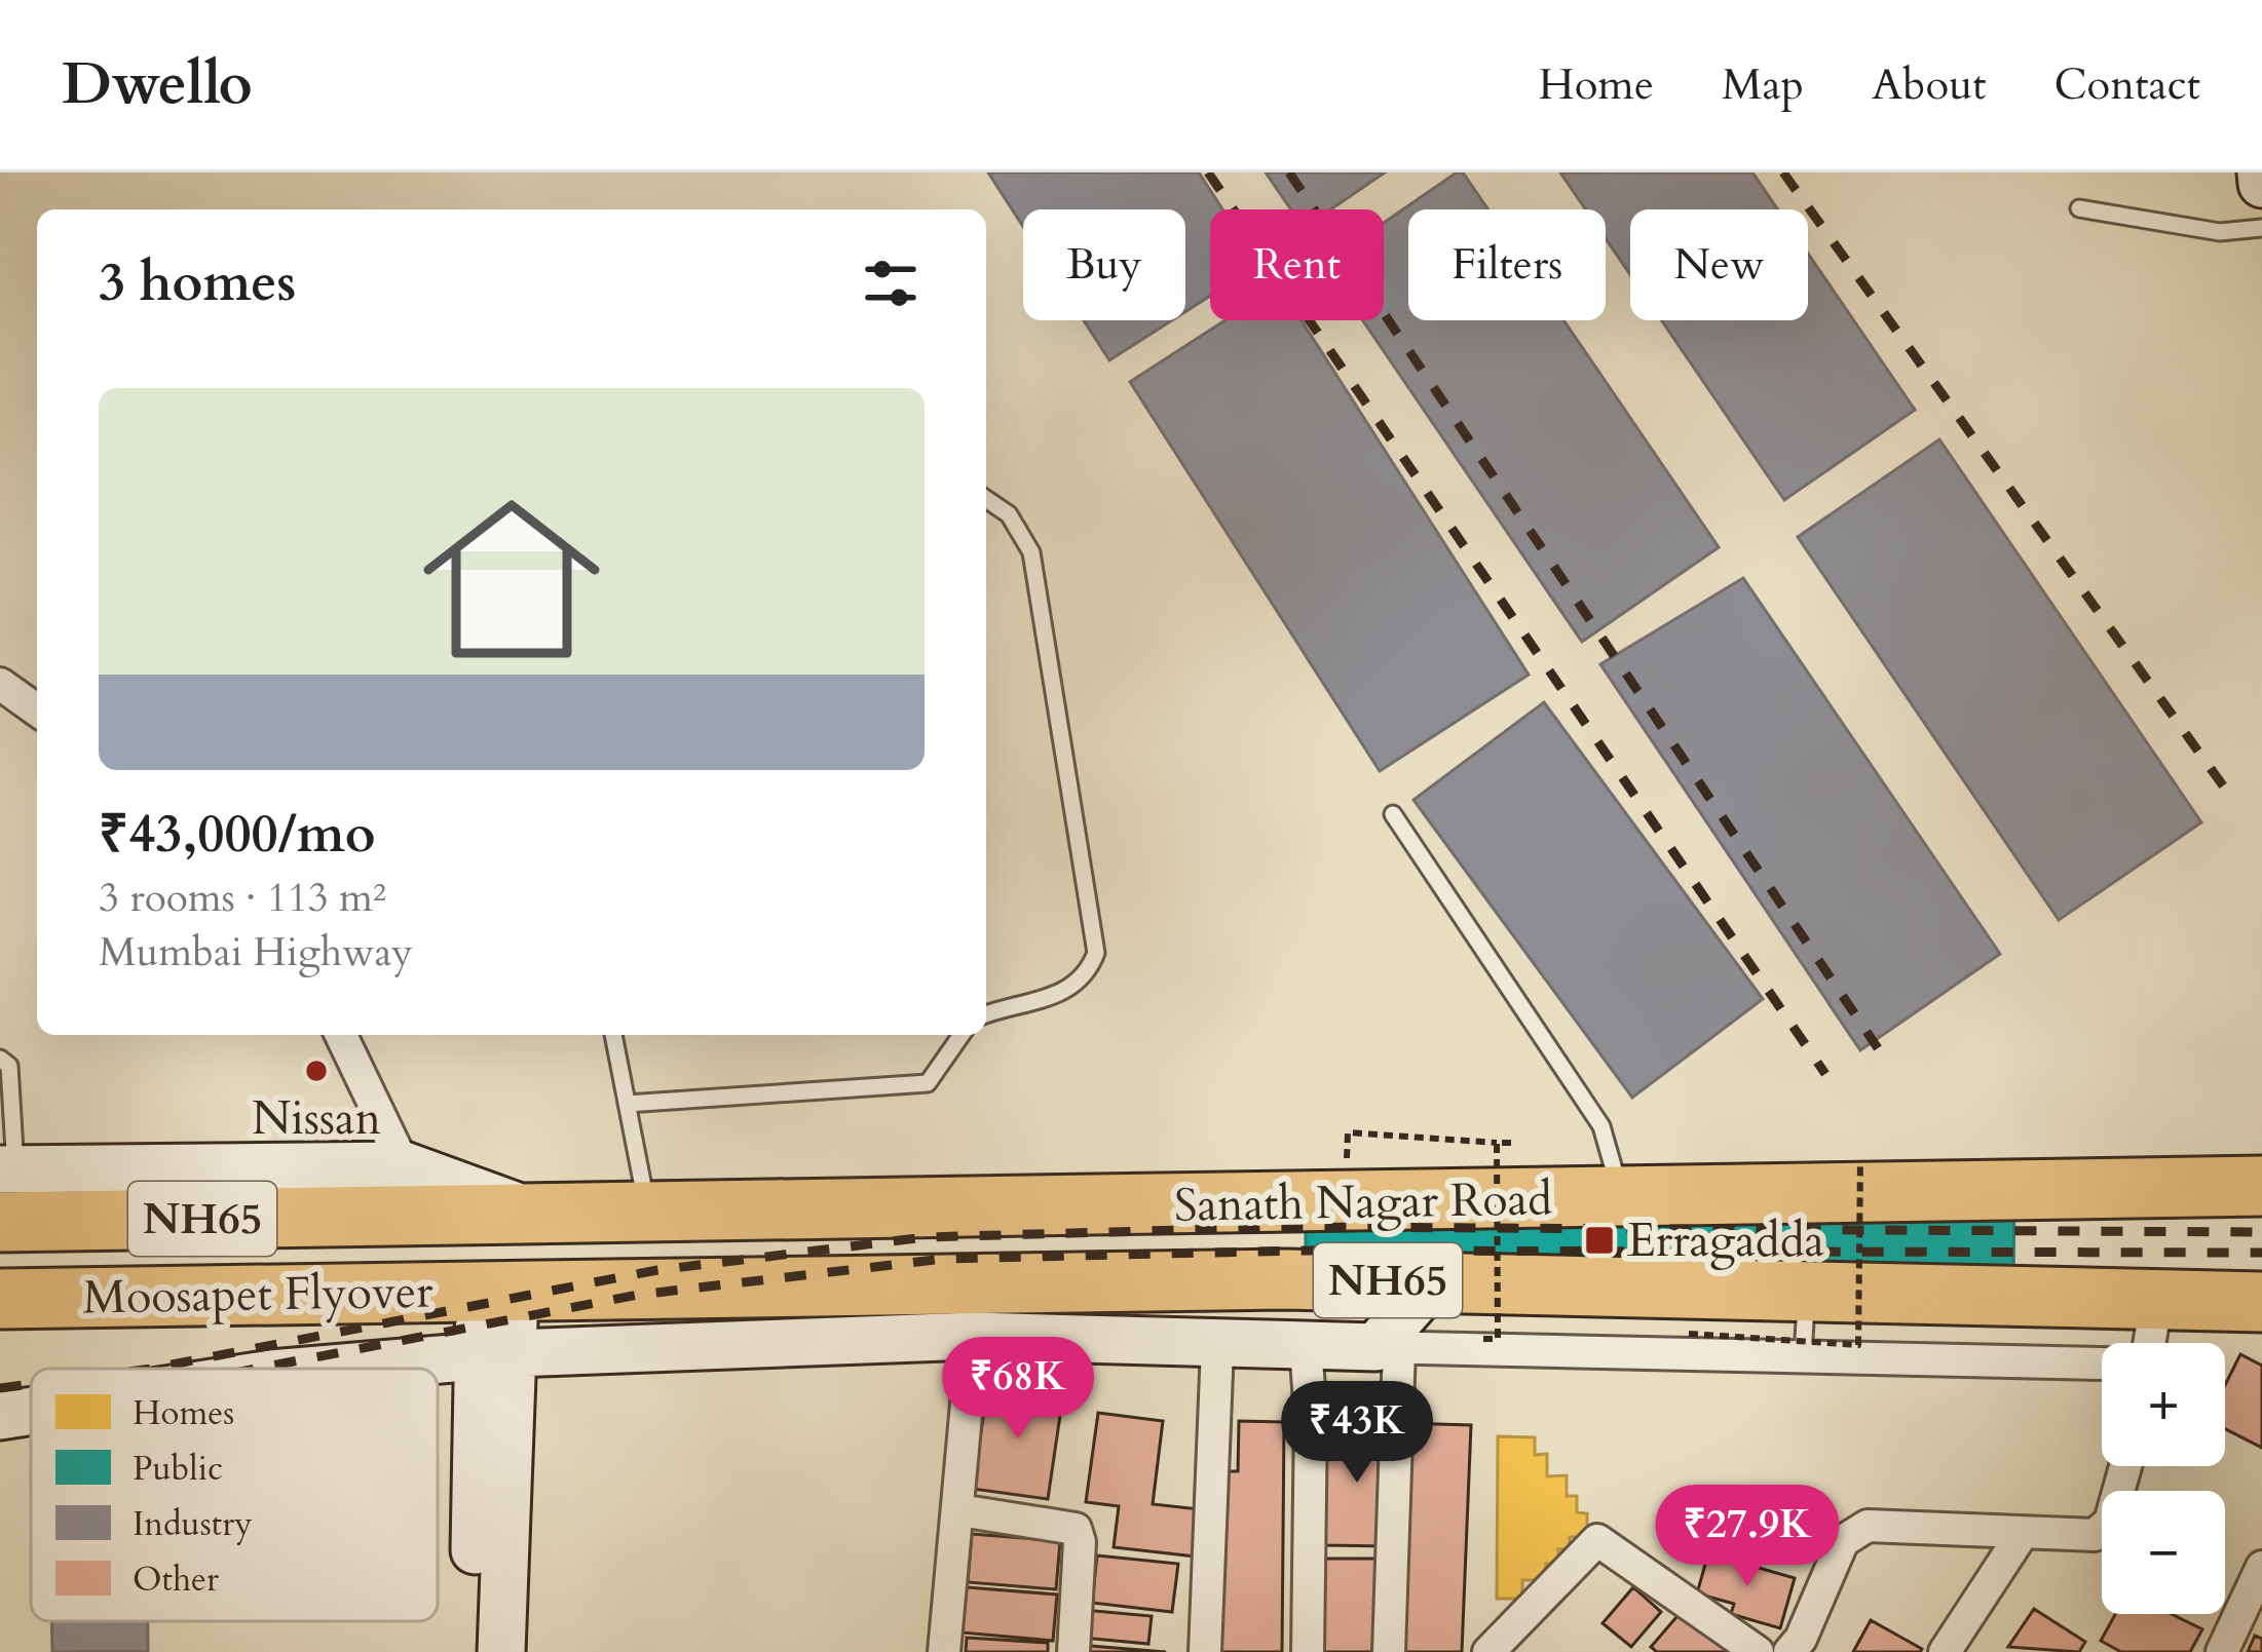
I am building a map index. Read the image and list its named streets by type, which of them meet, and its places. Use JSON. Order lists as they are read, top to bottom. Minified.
{"streets":{"highway":["Sanath Nagar Road","NH65","Moosapet Flyover"]},"crossings":[["Sanath Nagar Road","Moosapet Flyover"],["NH65","Moosapet Flyover"]],"places":{"other":["Nissan"],"transit":["Erragadda"]},"legend":["Homes","Public","Industry","Other"],"page":{"header":"Dwello","nav":["Home","Map","About","Contact"],"chip":["Buy","Rent","Filters","New"],"heading":"3 homes","list":[{"name":"₹43,000/mo","note":"3 rooms · 113 m² · Mumbai Highway"}],"price":["₹68K","₹43K","₹27.9K"],"map_buttons":["+","−"]}}
